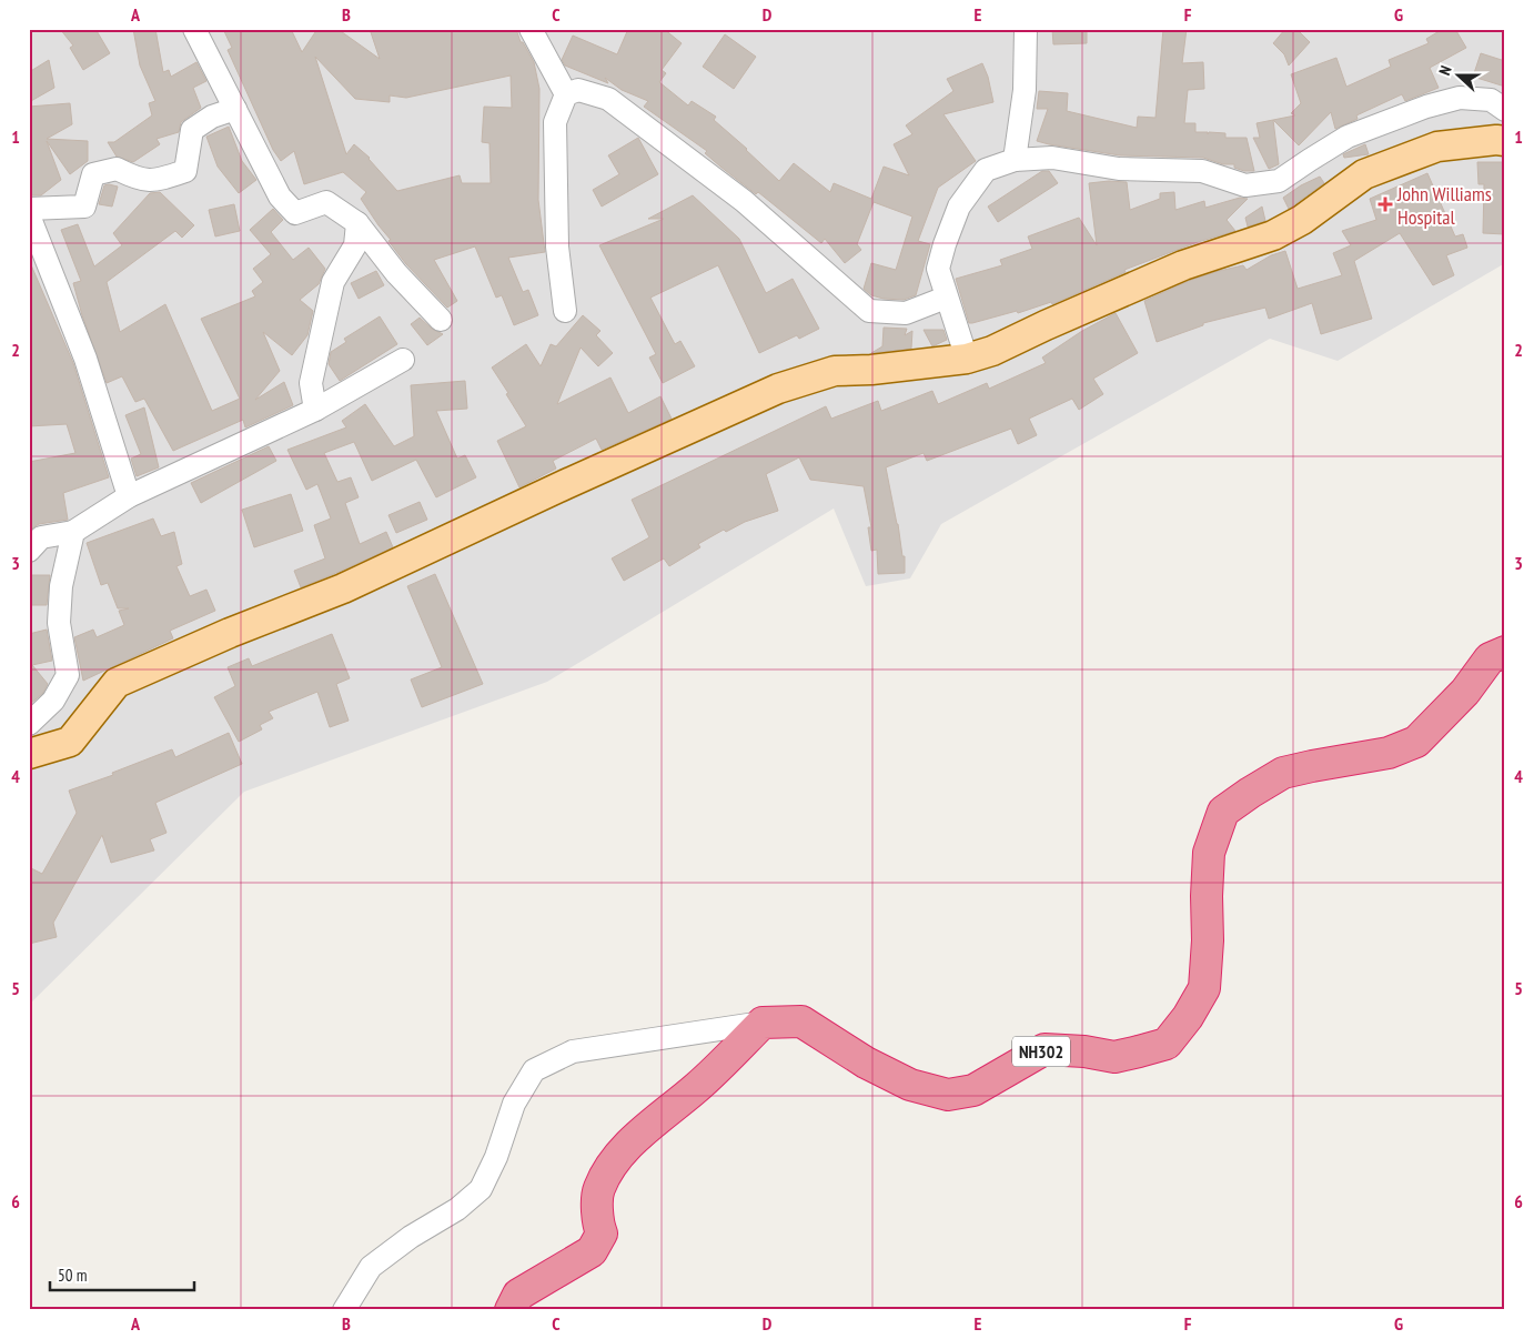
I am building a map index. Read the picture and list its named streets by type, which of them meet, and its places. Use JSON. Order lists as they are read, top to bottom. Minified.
{"streets":{"highway":["NH302"]},"places":{"health":["John Williams Hospital"]},"scale_bar":"50 m","north":"left","grid":{"columns":["A","B","C","D","E","F","G"],"rows":["1","2","3","4","5","6"]}}
